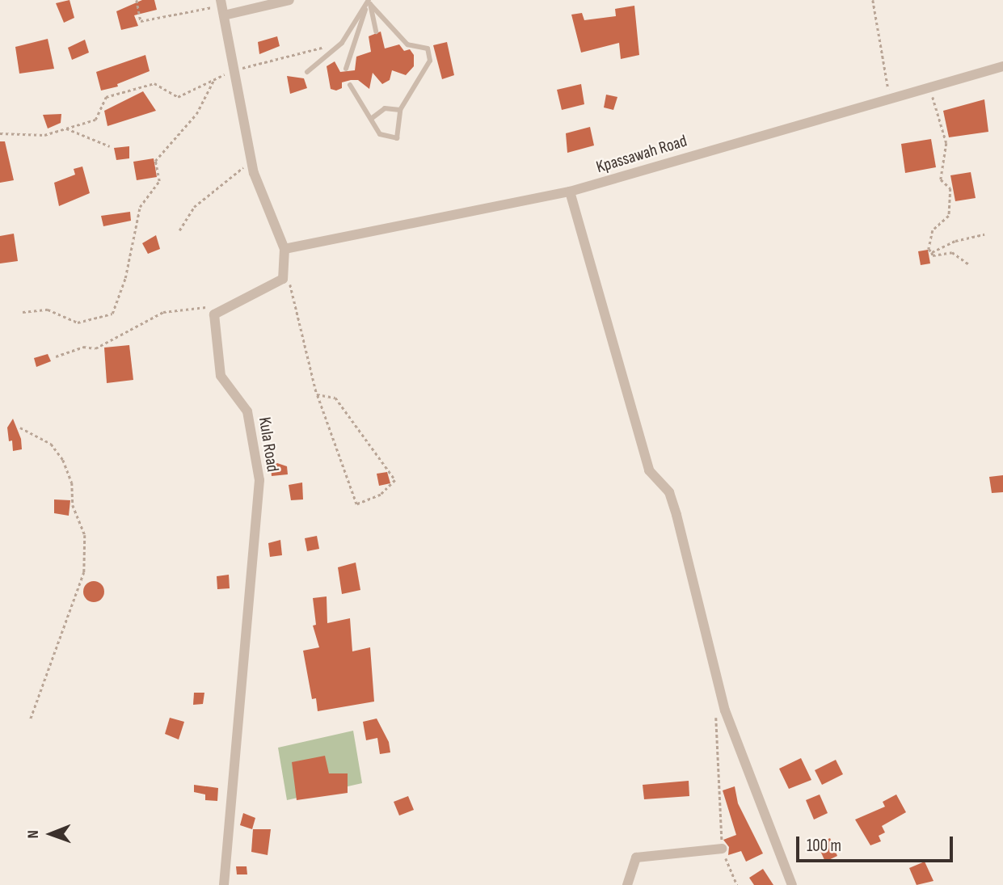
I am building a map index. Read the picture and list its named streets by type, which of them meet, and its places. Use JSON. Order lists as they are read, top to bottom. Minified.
{"streets":{"street":["Kpassawah Road","Kula Road"]},"scale_bar":"100 m","north":"left"}
